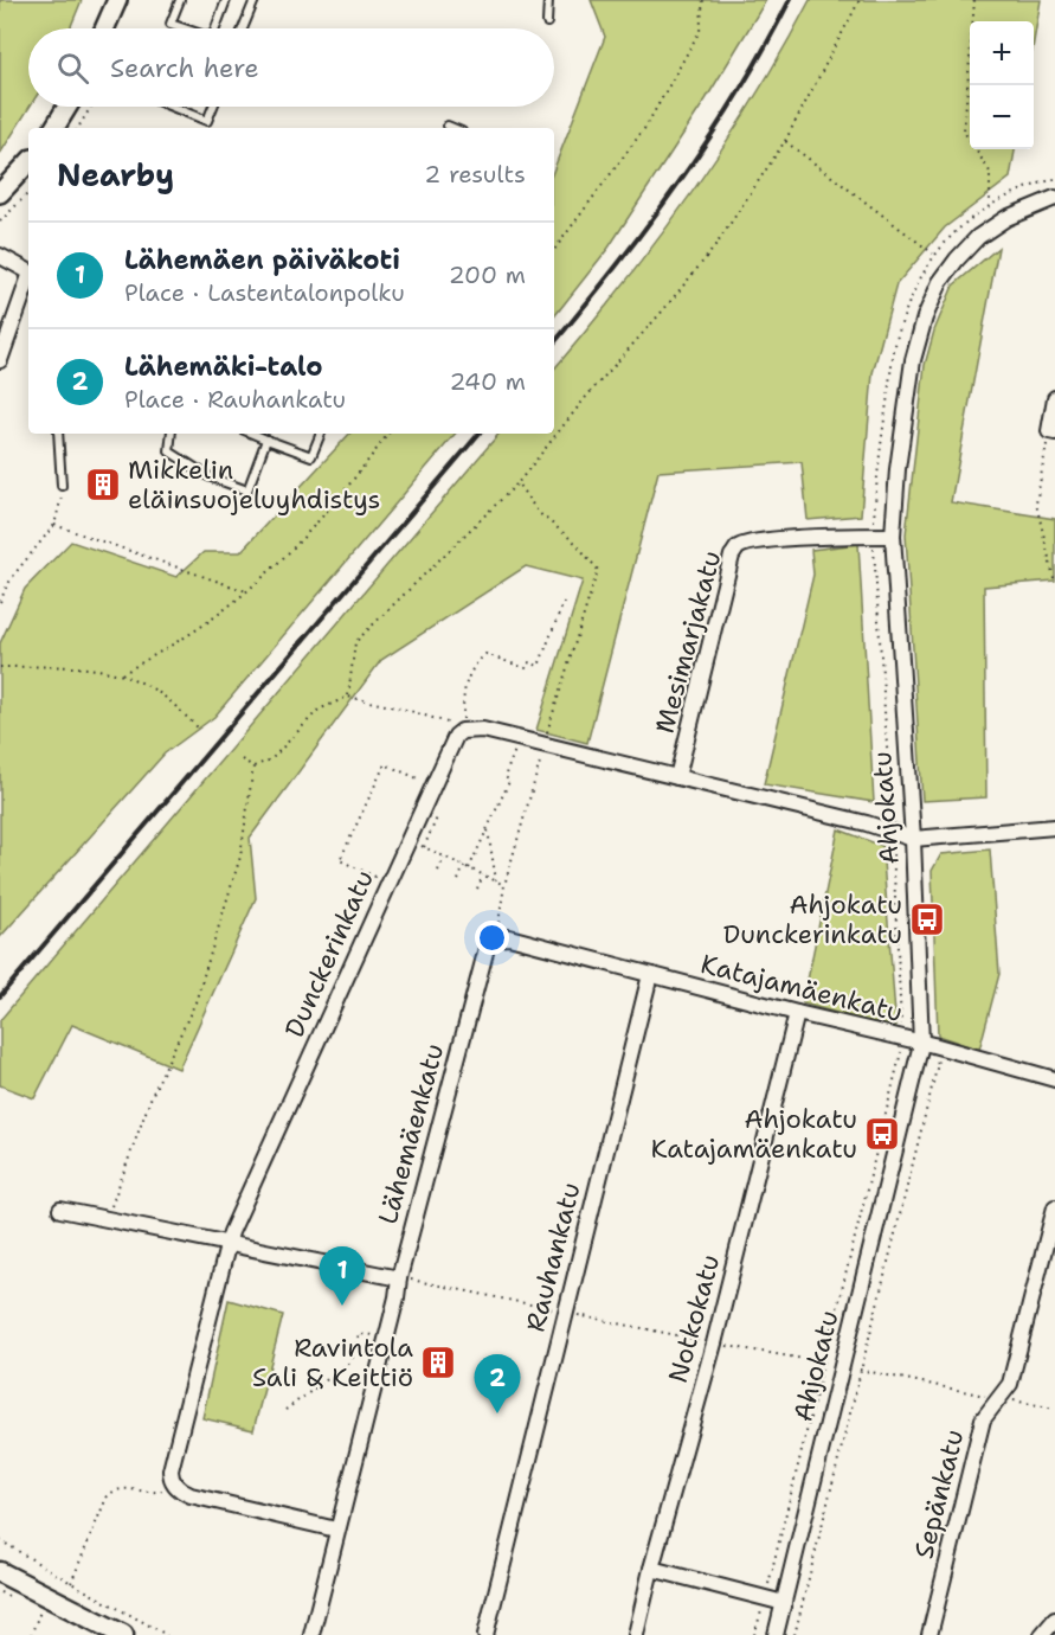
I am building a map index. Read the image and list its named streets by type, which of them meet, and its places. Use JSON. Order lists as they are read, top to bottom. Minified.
{"streets":{"street":["Mesimarjakatu","Ahjokatu","Dunckerinkatu","Katajamäenkatu","Lähemäenkatu","Rauhankatu","Notkokatu","Sepänkatu"]},"crossings":[["Mesimarjakatu","Ahjokatu"],["Ahjokatu","Katajamäenkatu"],["Dunckerinkatu","Lähemäenkatu"],["Katajamäenkatu","Lähemäenkatu"],["Katajamäenkatu","Rauhankatu"],["Katajamäenkatu","Notkokatu"]],"places":{"building":["Mikkelin eläinsuojeluyhdistys","Ravintola Sali & Keittiö"],"bus stop":["Ahjokatu Dunckerinkatu","Ahjokatu Katajamäenkatu"]},"page":{"map_buttons":["+","−"],"search":"Search here","heading":["Nearby","2 results"],"list":[{"mark":"1","name":"Lähemäen päiväkoti","note":"Place · Lastentalonpolku","value":"200 m"},{"mark":"2","name":"Lähemäki-talo","note":"Place · Rauhankatu","value":"240 m"}],"pins":["1","2"]}}
